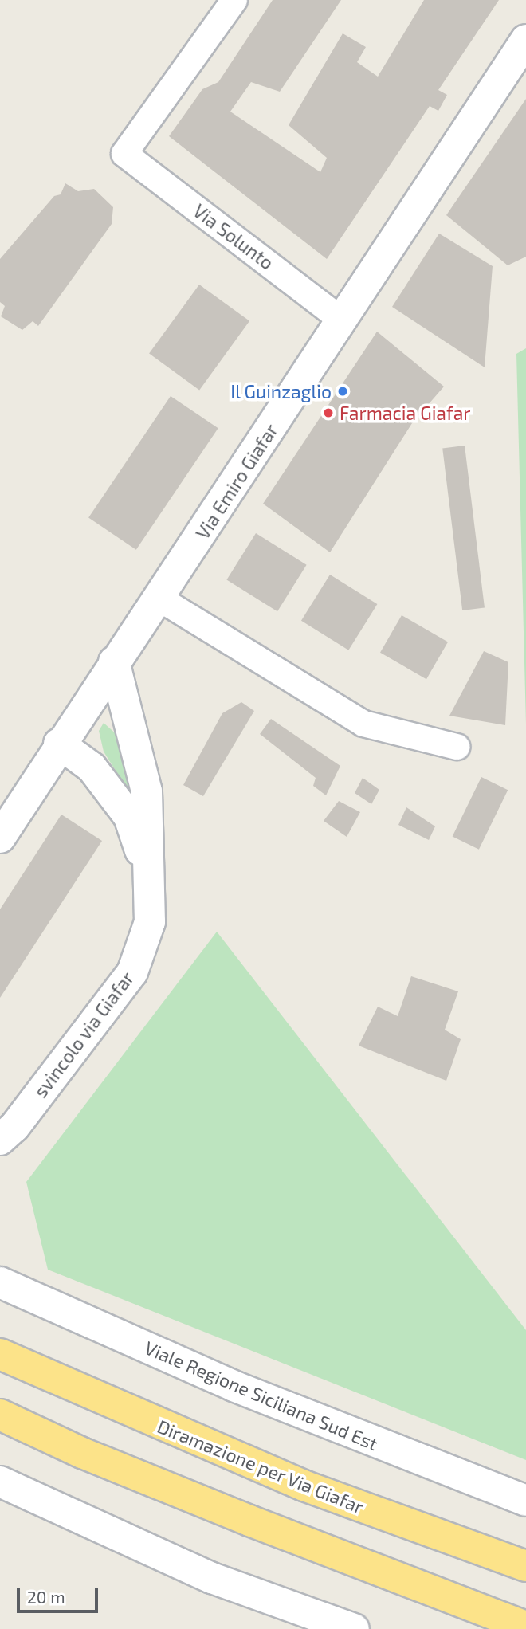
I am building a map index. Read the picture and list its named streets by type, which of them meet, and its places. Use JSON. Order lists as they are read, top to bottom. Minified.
{"streets":{"highway":["Diramazione per Via Giafar"],"street":["Via Solunto","Via Emiro Giafar","svincolo via Giafar","Viale Regione Siciliana Sud Est"]},"crossings":[["Via Solunto","Via Emiro Giafar"],["Via Emiro Giafar","svincolo via Giafar"]],"places":["Il Guinzaglio","Farmacia Giafar"],"scale_bar":"20 m"}
